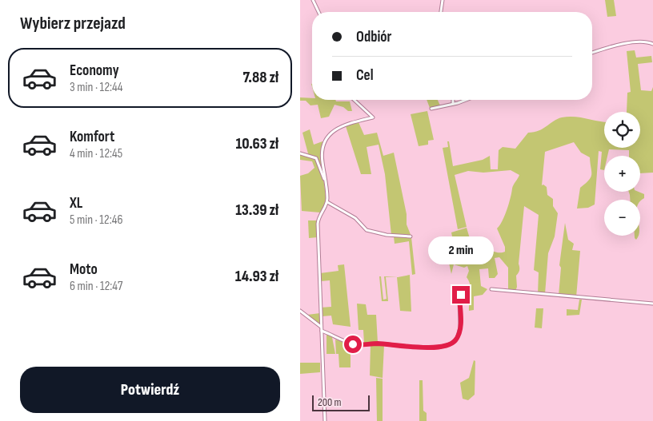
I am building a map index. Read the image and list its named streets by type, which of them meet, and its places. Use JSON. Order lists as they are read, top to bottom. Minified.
{"scale_bar":"200 m","page":{"heading":"Wybierz przejazd","banner":["Odbiór","Cel"],"list":[{"name":"Economy","note":"3 min · 12:44","value":"7.88 zł"},{"name":"Komfort","note":"4 min · 12:45","value":"10.63 zł"},{"name":"XL","note":"5 min · 12:46","value":"13.39 zł"},{"name":"Moto","note":"6 min · 12:47","value":"14.93 zł"}],"map_buttons":["+","−"],"bubble":"2 min","buttons":"Potwierdź","scale":"200 m"}}
